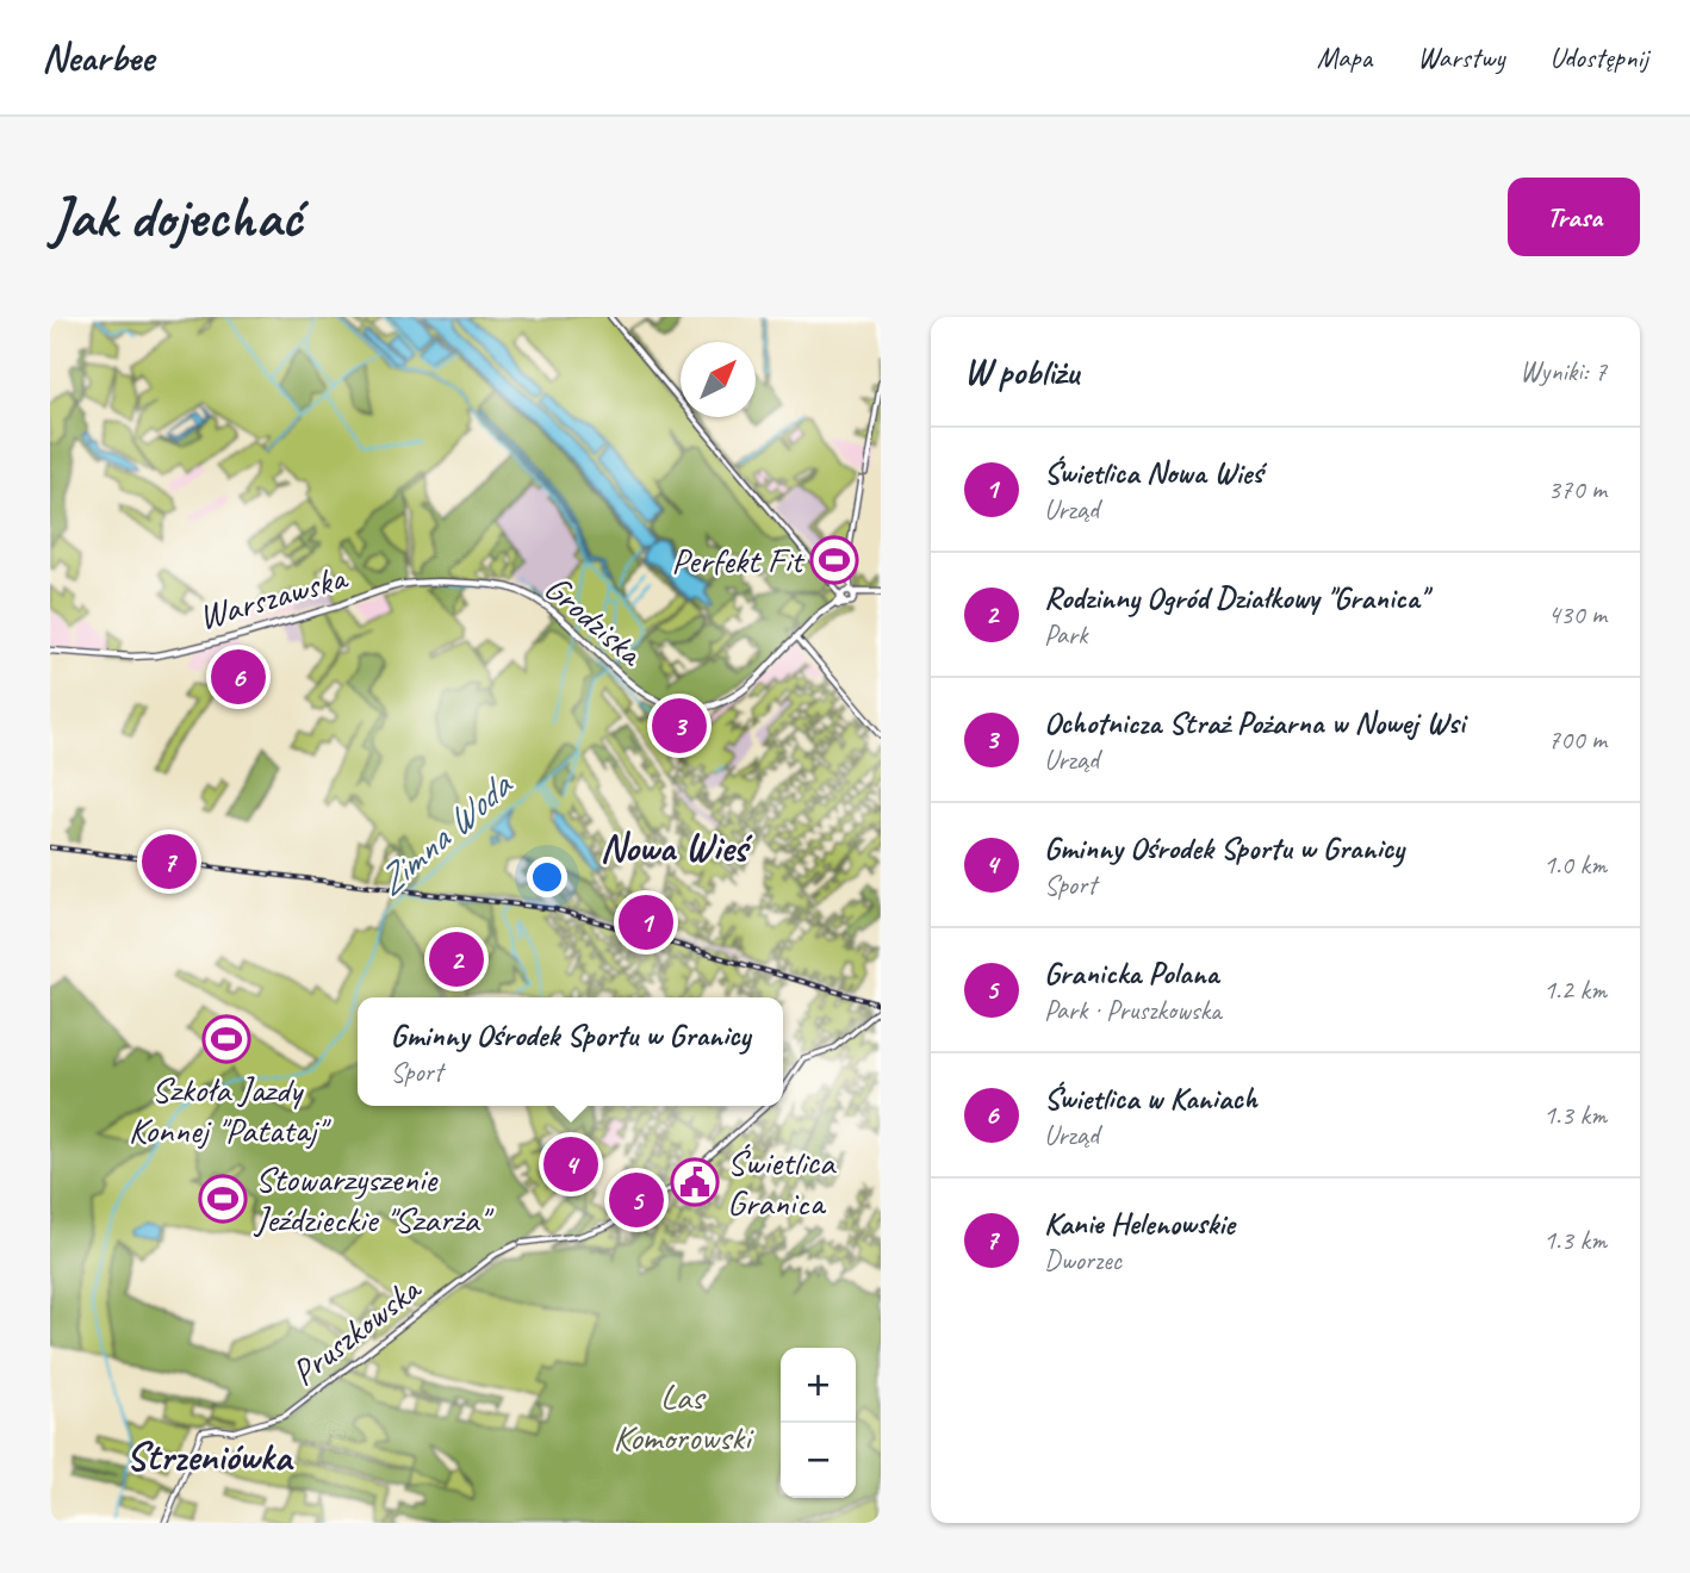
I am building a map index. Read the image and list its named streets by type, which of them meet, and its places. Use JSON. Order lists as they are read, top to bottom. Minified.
{"streets":{"main road":["Warszawska","Grodziska"],"street":["Pruszkowska"]},"crossings":[["Warszawska","Grodziska"]],"districts":["Nowa Wieś","Strzeniówka"],"water":["Zimna Woda"],"parks":["Las Komorowski"],"places":{"sports":["Perfekt Fit","Szkoła Jazdy Konnej \"Patataj\"","Stowarzyszenie Jeździeckie \"Szarża\""],"public building":["Świetlica Granica"]},"north":"top right","page":{"header":"Nearbee","nav":["Mapa","Warstwy","Udostępnij"],"buttons":"Trasa","title":"Jak dojechać","heading":["W pobliżu","Wyniki: 7"],"list":[{"mark":"1","name":"Świetlica Nowa Wieś","note":"Urząd","value":"370 m"},{"mark":"2","name":"Rodzinny Ogród Działkowy \"Granica\"","note":"Park","value":"430 m"},{"mark":"3","name":"Ochotnicza Straż Pożarna w Nowej Wsi","note":"Urząd","value":"700 m"},{"mark":"4","name":"Gminny Ośrodek Sportu w Granicy","note":"Sport","value":"1.0 km"},{"mark":"5","name":"Granicka Polana","note":"Park · Pruszkowska","value":"1.2 km"},{"mark":"6","name":"Świetlica w Kaniach","note":"Urząd","value":"1.3 km"},{"mark":"7","name":"Kanie Helenowskie","note":"Dworzec","value":"1.3 km"}],"pins":["6","3","7","1","2","4","5"],"popup":["Gminny Ośrodek Sportu w Granicy","Sport"],"map_buttons":["+","−"]}}
